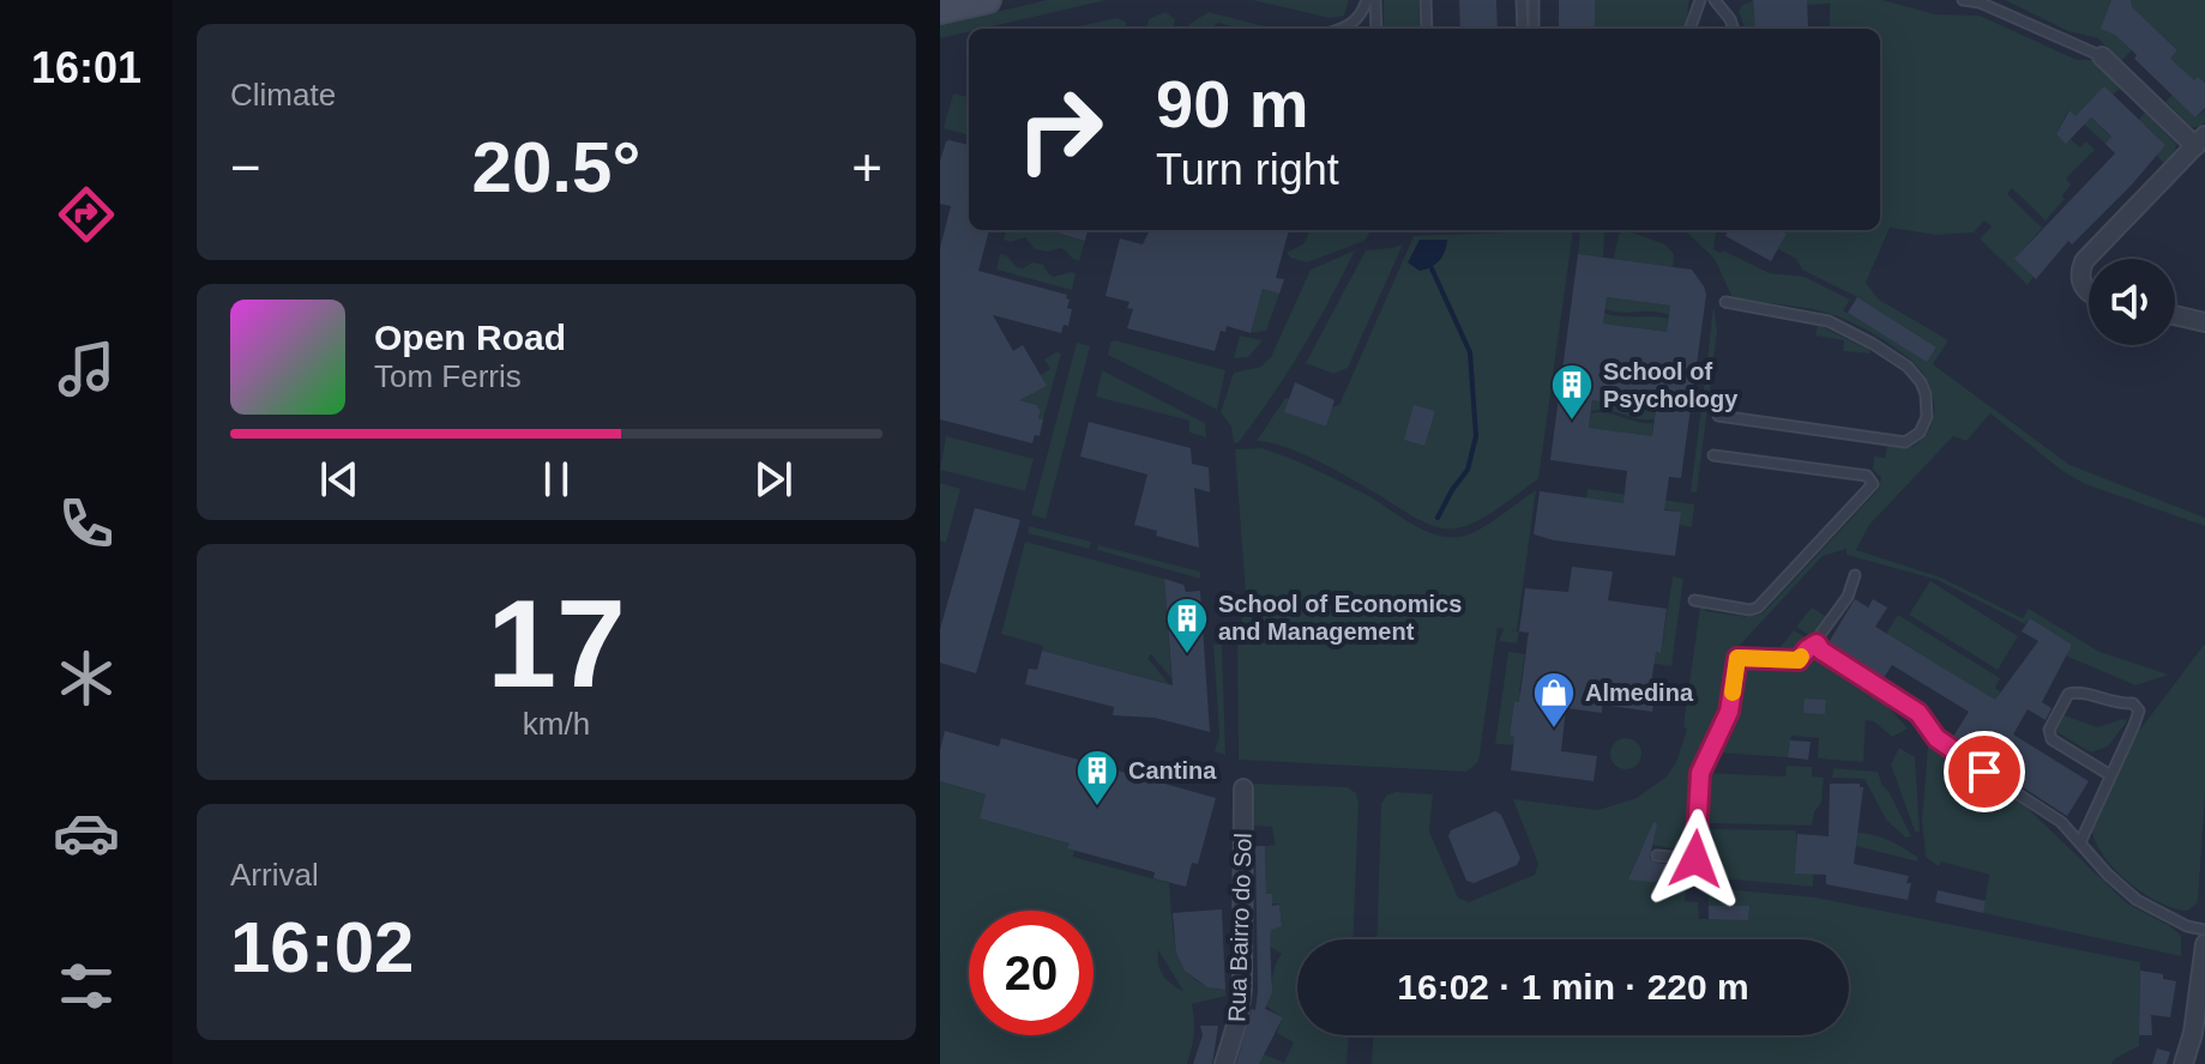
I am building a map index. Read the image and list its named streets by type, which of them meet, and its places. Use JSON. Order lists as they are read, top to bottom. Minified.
{"streets":{"street":["Rua Bairro do Sol"]},"places":{"building":["School of Psychology","School of Economics and Management","Cantina"],"shop":["Almedina"]},"page":{"tabs":"16:01","tile":["Climate",["17","km/h"],["Arrival","16:02"]],"turn":["90 m","Turn right"],"heat":["−","20.5°","+"],"song":["Open Road","Tom Ferris"],"limit":"20","trip":"16:02 · 1 min · 220 m"}}
